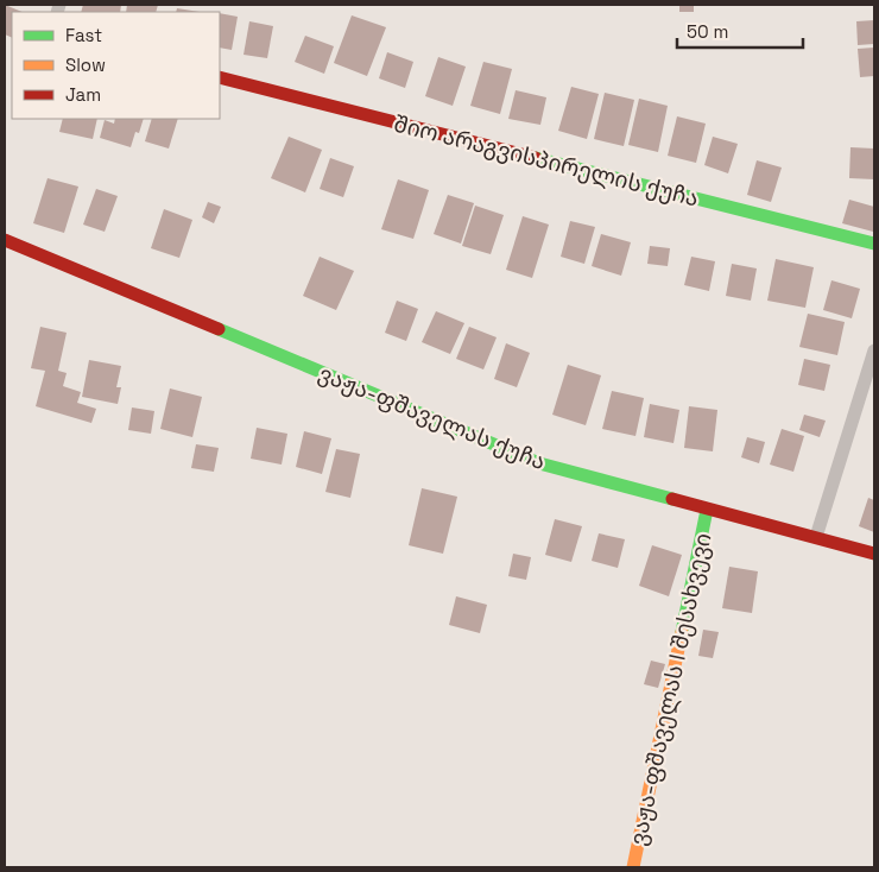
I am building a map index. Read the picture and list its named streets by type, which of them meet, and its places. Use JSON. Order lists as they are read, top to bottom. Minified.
{"streets":{"street":["შიო არაგვისპირელის ქუჩა","ვაჟა-ფშაველას ქუჩა","ვაჟა-ფშაველას I შესახვევი"]},"crossings":[["ვაჟა-ფშაველას ქუჩა","ვაჟა-ფშაველას I შესახვევი"]],"legend":["Fast","Slow","Jam"],"scale_bar":"50 m"}
